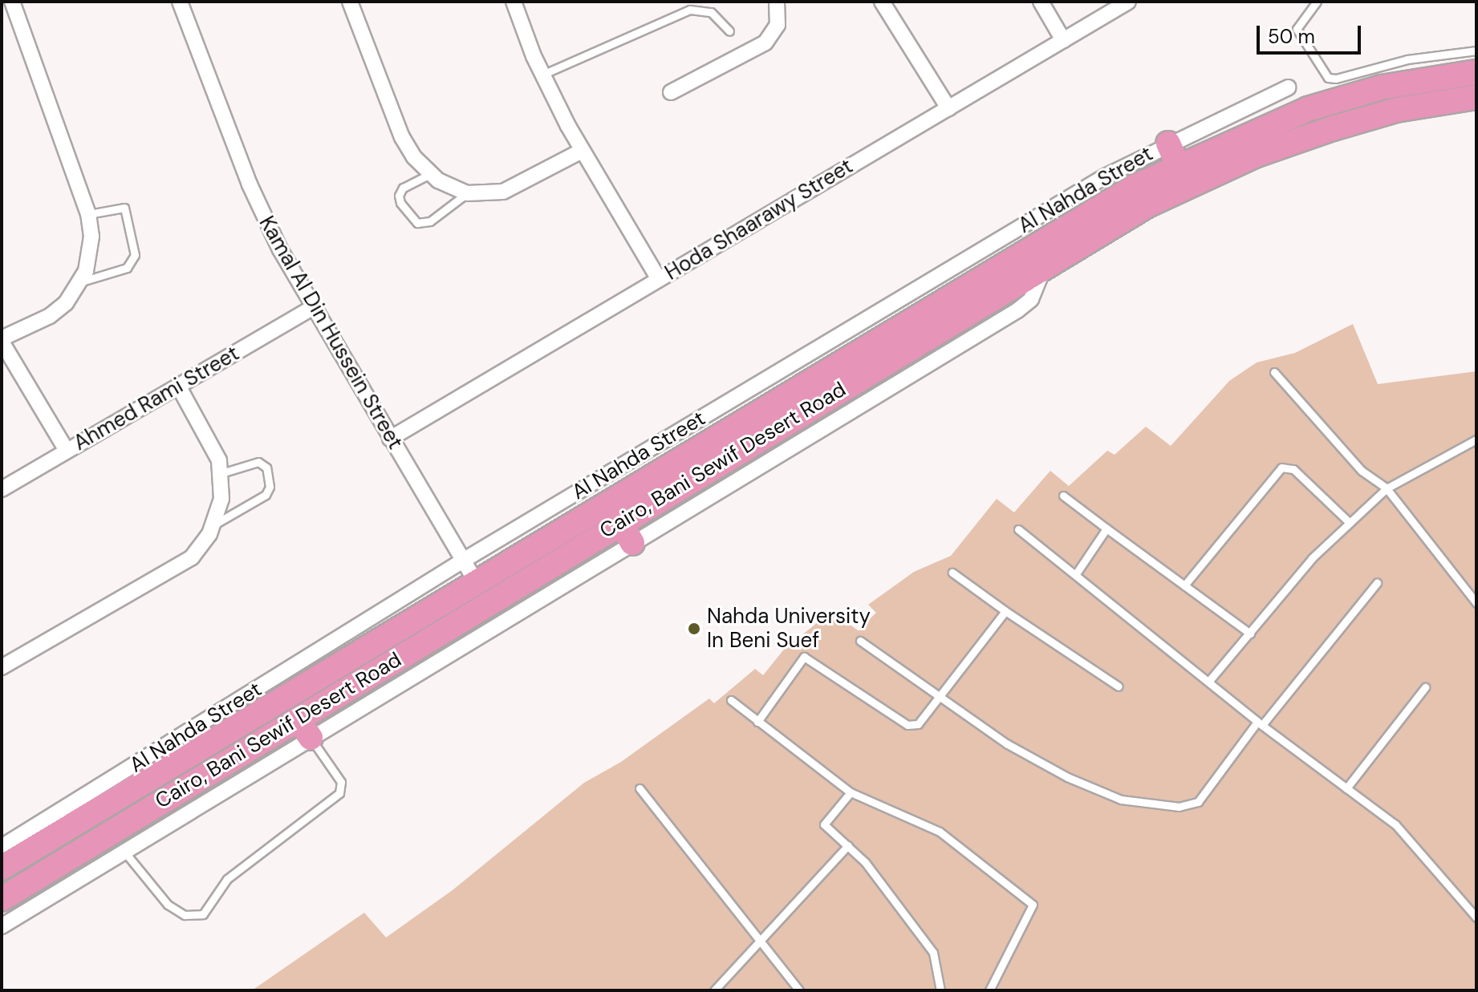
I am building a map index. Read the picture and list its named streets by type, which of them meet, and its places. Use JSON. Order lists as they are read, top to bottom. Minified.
{"streets":{"main road":["Cairo, Bani Sewif Desert Road"],"street":["Al Nahda Street","Hoda Shaarawy Street","Kamal Al Din Hussein Street","Ahmed Rami Street"]},"crossings":[["Al Nahda Street","Kamal Al Din Hussein Street"],["Al Nahda Street","Cairo, Bani Sewif Desert Road"],["Hoda Shaarawy Street","Kamal Al Din Hussein Street"],["Kamal Al Din Hussein Street","Ahmed Rami Street"],["Kamal Al Din Hussein Street","Cairo, Bani Sewif Desert Road"]],"places":["Nahda University In Beni Suef"],"scale_bar":"50 m"}
